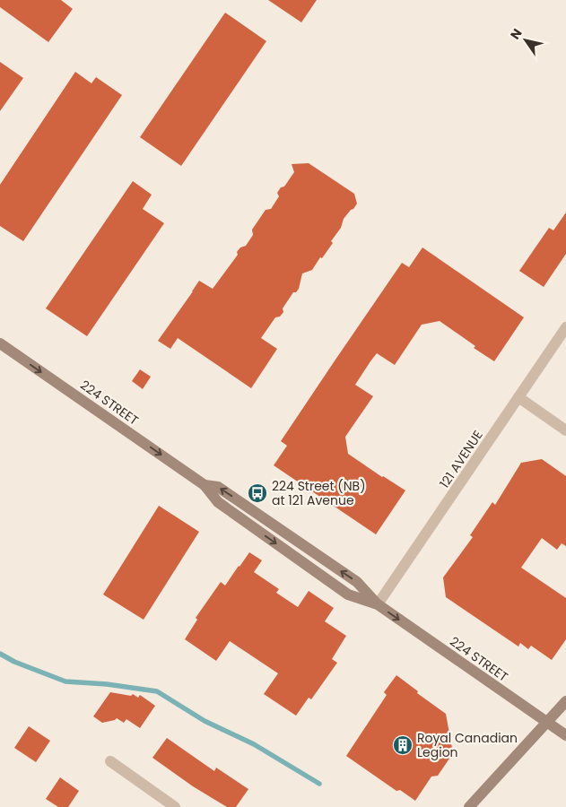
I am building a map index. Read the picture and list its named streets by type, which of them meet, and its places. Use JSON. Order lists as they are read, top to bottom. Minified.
{"streets":{"street":["224 STREET","121 AVENUE"]},"crossings":[["224 STREET","121 AVENUE"]],"one_way":["224 STREET"],"places":{"bus stop":["224 Street (NB) at 121 Avenue"],"building":["Royal Canadian Legion"]},"north":"top left"}
